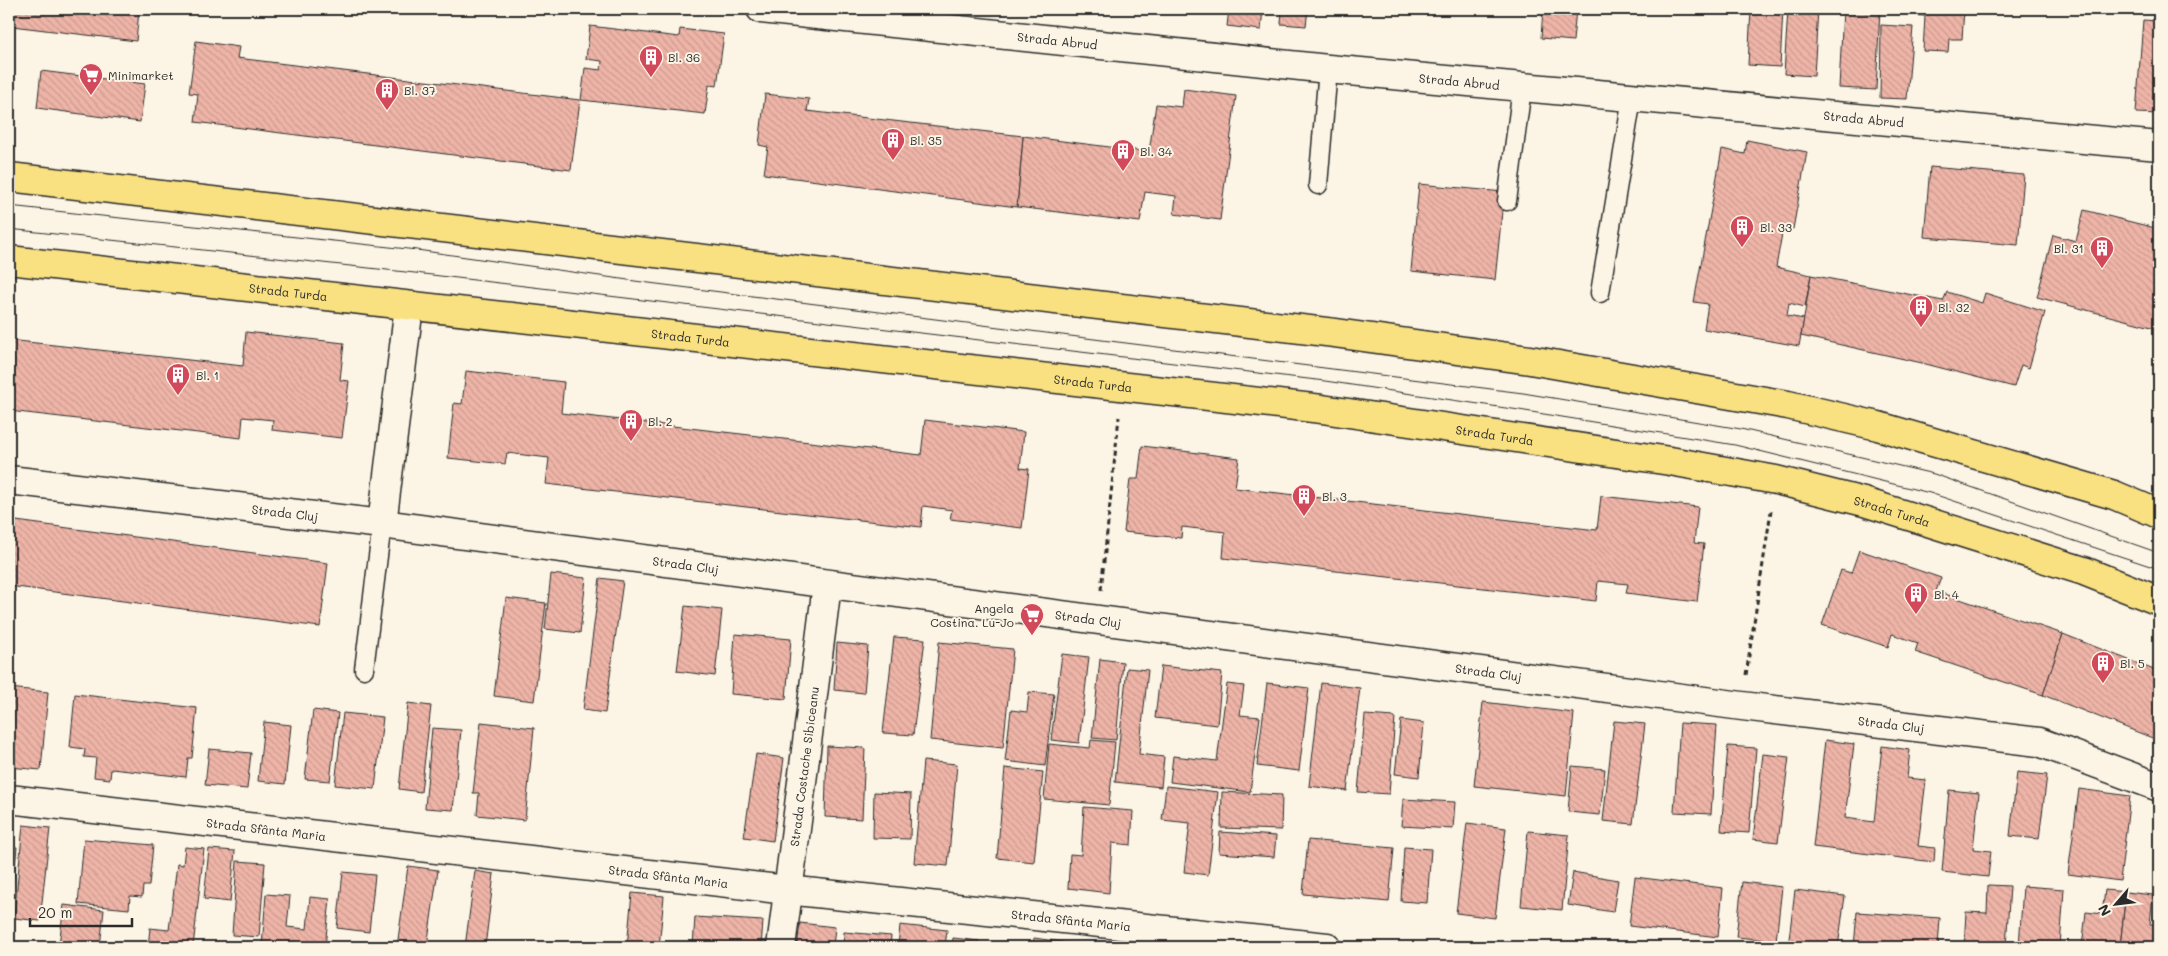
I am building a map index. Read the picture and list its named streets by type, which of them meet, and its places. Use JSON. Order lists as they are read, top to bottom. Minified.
{"streets":{"main road":["Strada Turda"],"street":["Strada Abrud","Strada Cluj","Strada Costache Sibiceanu","Strada Sfânta Maria"]},"crossings":[["Strada Cluj","Strada Costache Sibiceanu"],["Strada Costache Sibiceanu","Strada Sfânta Maria"]],"places":{"building":["Bl. 36","Bl. 37","Bl. 35","Bl. 34","Bl. 33","Bl. 31","Bl. 32","Bl. 1","Bl. 2","Bl. 3","Bl. 4","Bl. 5"],"supermarket":["Minimarket","Angela Costina. Lu-Jo"]},"scale_bar":"20 m","north":"bottom left"}
